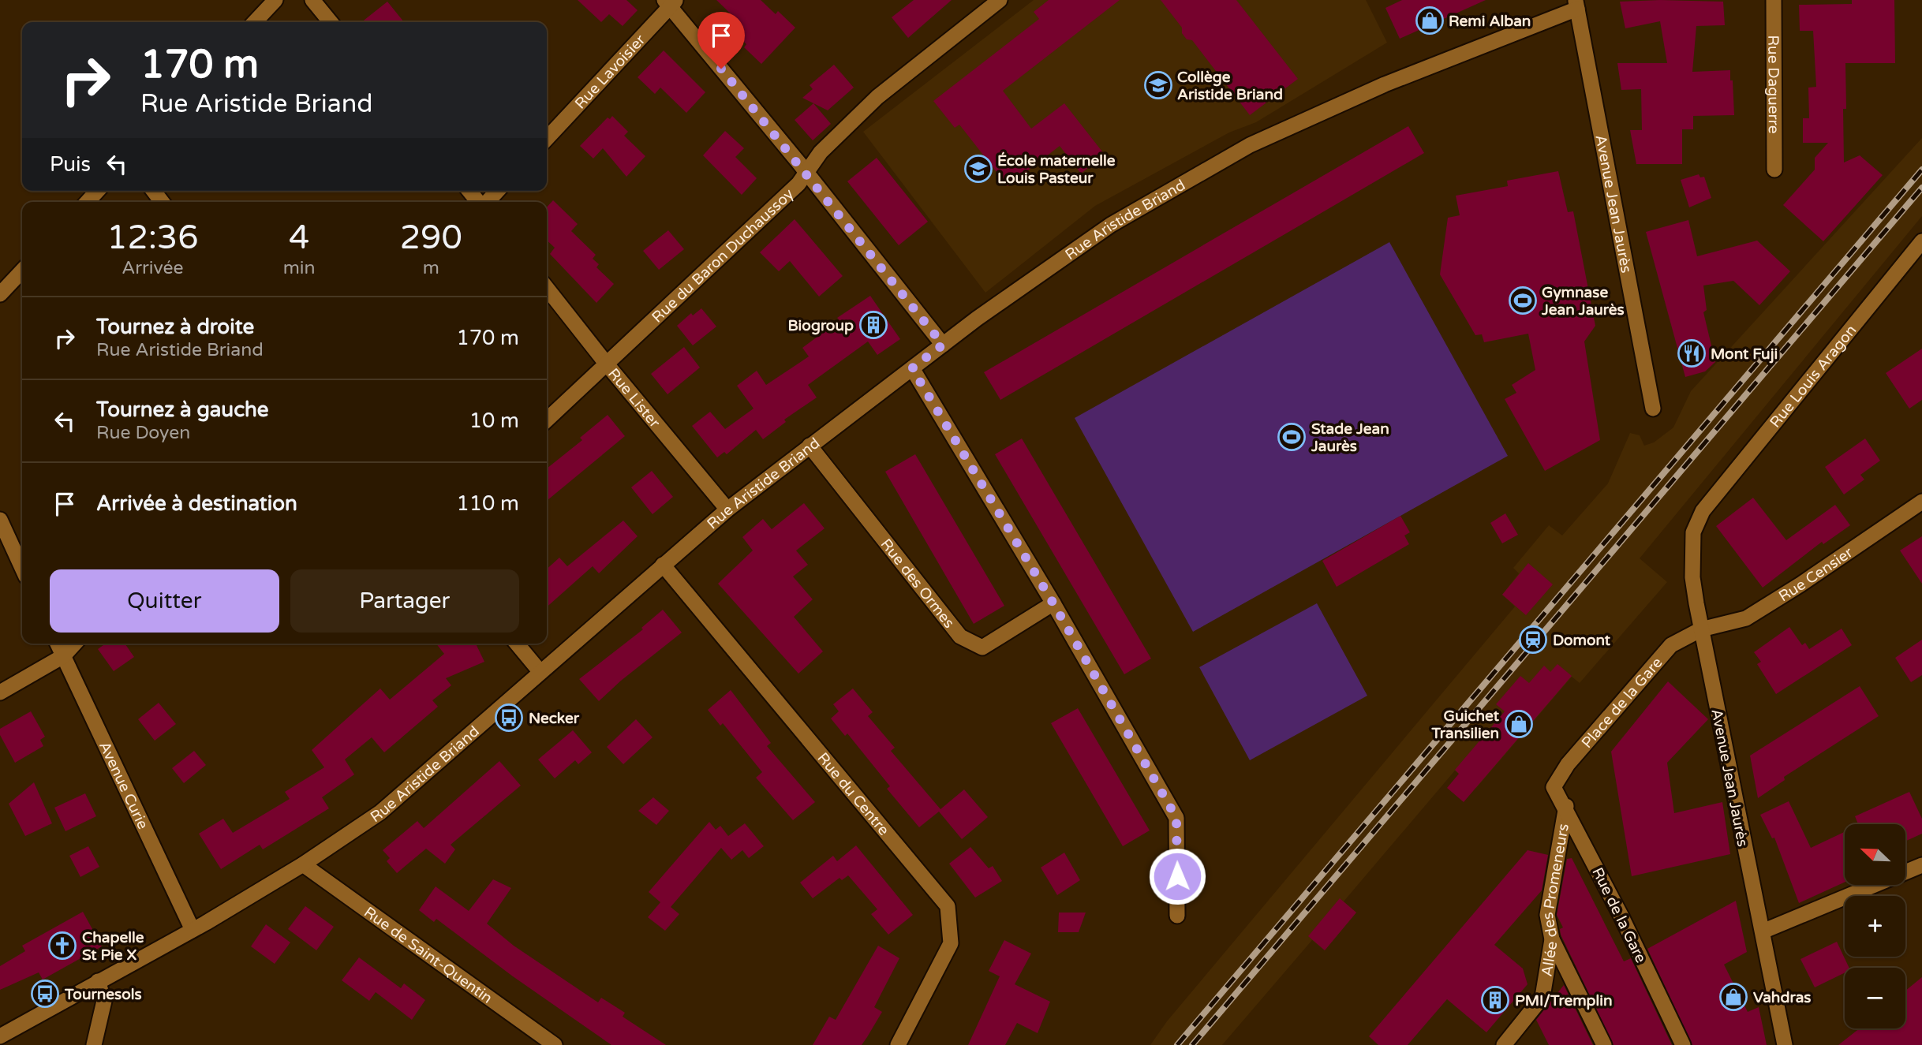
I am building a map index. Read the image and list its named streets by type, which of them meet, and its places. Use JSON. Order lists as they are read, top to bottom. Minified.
{"streets":{"street":["Rue Lavoisier","Rue Daguerre","Avenue Jean Jaurès","Rue Aristide Briand","Rue du Baron Duchaussoy","Rue Louis Aragon","Rue Lister","Rue Censier","Rue des Ormes","Place de la Gare","Avenue Curie","Rue du Centre","Allée des Promeneurs","Rue de la Gare","Rue de Saint-Quentin"]},"crossings":[["Avenue Jean Jaurès","Rue Aristide Briand"],["Avenue Jean Jaurès","Rue Louis Aragon"],["Avenue Jean Jaurès","Rue Censier"],["Avenue Jean Jaurès","Place de la Gare"],["Rue Aristide Briand","Rue Lister"],["Rue Aristide Briand","Rue des Ormes"],["Rue Aristide Briand","Avenue Curie"],["Rue Aristide Briand","Rue du Centre"],["Rue Aristide Briand","Rue de Saint-Quentin"],["Rue du Baron Duchaussoy","Rue Lister"],["Rue Censier","Place de la Gare"],["Place de la Gare","Rue de la Gare"],["Allée des Promeneurs","Rue de la Gare"]],"places":{"shop":["Remi Alban","Guichet Transilien","Vahdras"],"school or university":["Collège Aristide Briand","École maternelle Louis Pasteur"],"sports":["Gymnase Jean Jaurès","Stade Jean Jaurès"],"building":["Biogroup","PMI/Tremplin"],"restaurant":["Mont Fuji"],"station":["Domont"],"bus stop":["Necker","Tournesols"],"church":["Chapelle St Pie X"]},"north":"top left","page":{"turn":["170 m","Rue Aristide Briand"],"then":"Puis","eta":["12:36","Arrivée","4","min","290","m"],"list":[{"name":"Tournez à droite","note":"Rue Aristide Briand","value":"170 m"},{"name":"Tournez à gauche","note":"Rue Doyen","value":"10 m"},{"name":"Arrivée à destination","value":"110 m"}],"buttons":["Quitter","Partager"],"map_buttons":["+","−"]}}
